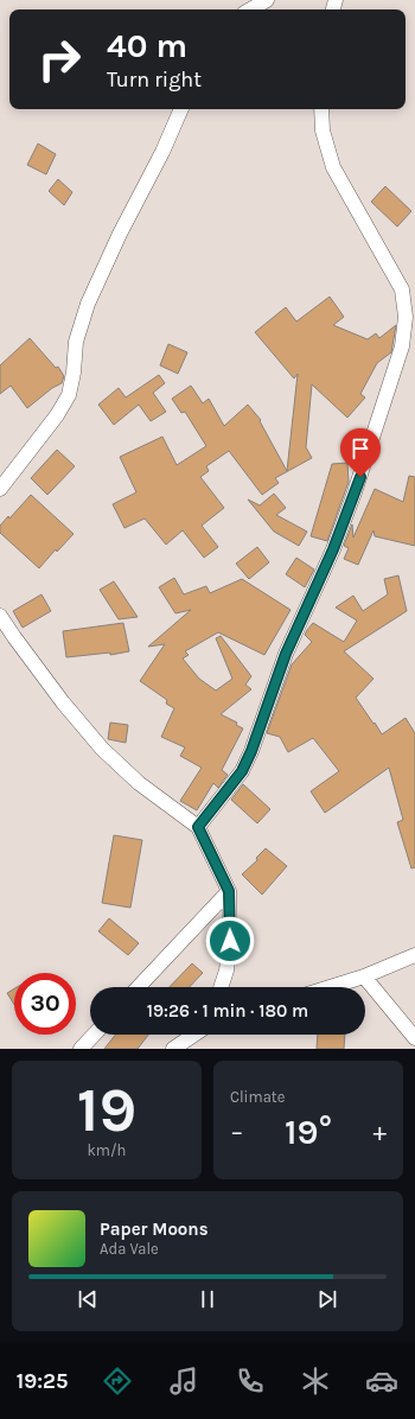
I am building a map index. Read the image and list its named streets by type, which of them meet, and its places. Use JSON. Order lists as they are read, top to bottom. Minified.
{"page":{"turn":["40 m","Turn right"],"limit":"30","trip":"19:26 · 1 min · 180 m","tile":[["19","km/h"],"Climate"],"heat":["−","19°","+"],"song":["Paper Moons","Ada Vale"],"tabs":"19:25"}}
